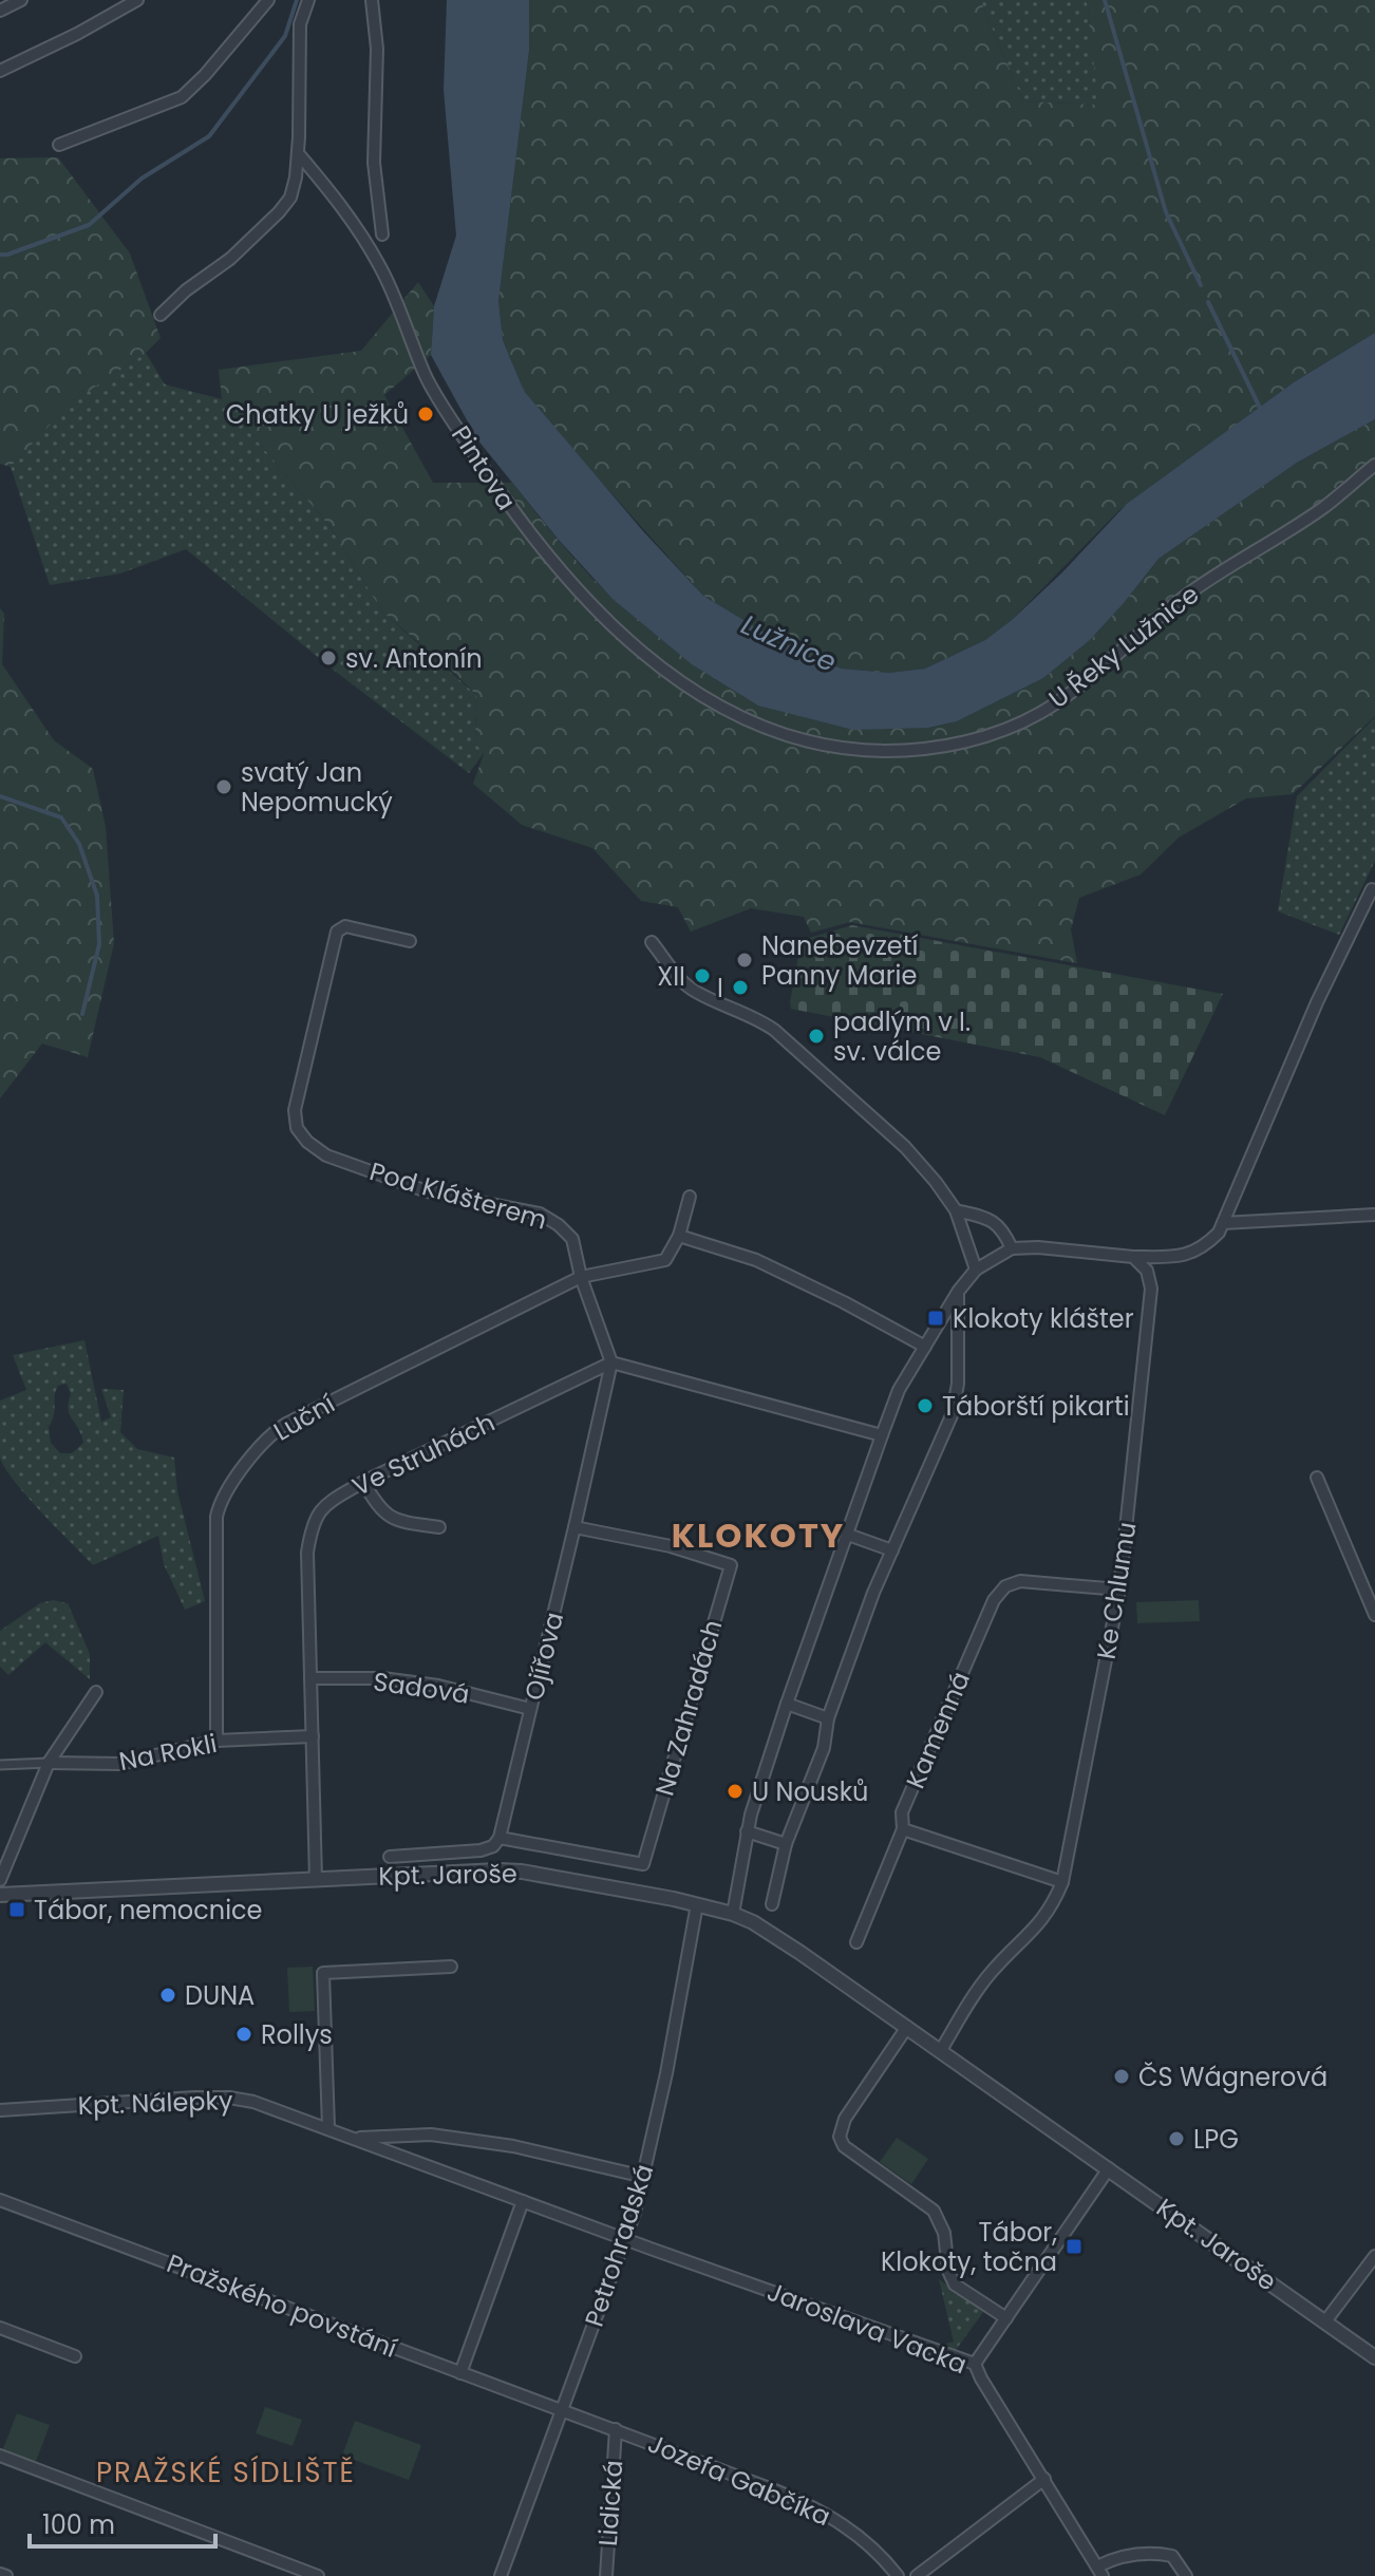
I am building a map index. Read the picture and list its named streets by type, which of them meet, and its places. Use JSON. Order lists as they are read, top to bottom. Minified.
{"streets":{"street":["Pintova","U Řeky Lužnice","Pod Klášterem","Luční","Ve Struhách","Ke Chlumu","Ojířova","Sadová","Na Zahradách","Kamenná","Na Rokli","Kpt. Jaroše","Kpt. Nálepky","Petrohradská","Pražského povstání","Jaroslava Vacka","Jozefa Gabčíka","Lidická"]},"crossings":[["Pintova","U Řeky Lužnice"],["Pod Klášterem","Luční"],["Pod Klášterem","Ve Struhách"],["Pod Klášterem","Ojířova"],["Luční","Na Rokli"],["Ve Struhách","Ojířova"],["Ve Struhách","Sadová"],["Ve Struhách","Na Rokli"],["Ve Struhách","Kpt. Jaroše"],["Ke Chlumu","Kamenná"],["Ke Chlumu","Kpt. Jaroše"],["Ojířova","Sadová"],["Ojířova","Na Zahradách"],["Kpt. Jaroše","Petrohradská"],["Kpt. Nálepky","Petrohradská"],["Kpt. Nálepky","Jaroslava Vacka"],["Petrohradská","Pražského povstání"],["Petrohradská","Jaroslava Vacka"],["Petrohradská","Jozefa Gabčíka"],["Pražského povstání","Jozefa Gabčíka"],["Jozefa Gabčíka","Lidická"]],"districts":["KLOKOTY","PRAŽSKÉ SÍDLIŠTĚ"],"water":["Lužnice"],"places":{"other":["Chatky U ježků","sv. Antonín","svatý Jan Nepomucký","Nanebevzetí Panny Marie","XII","I","padlým v I. sv. válce","Táborští pikarti","U Nousků","DUNA","Rollys","ČS Wágnerová","LPG"],"transit":["Klokoty klášter","Tábor, nemocnice","Tábor, Klokoty, točna"]},"scale_bar":"100 m"}
